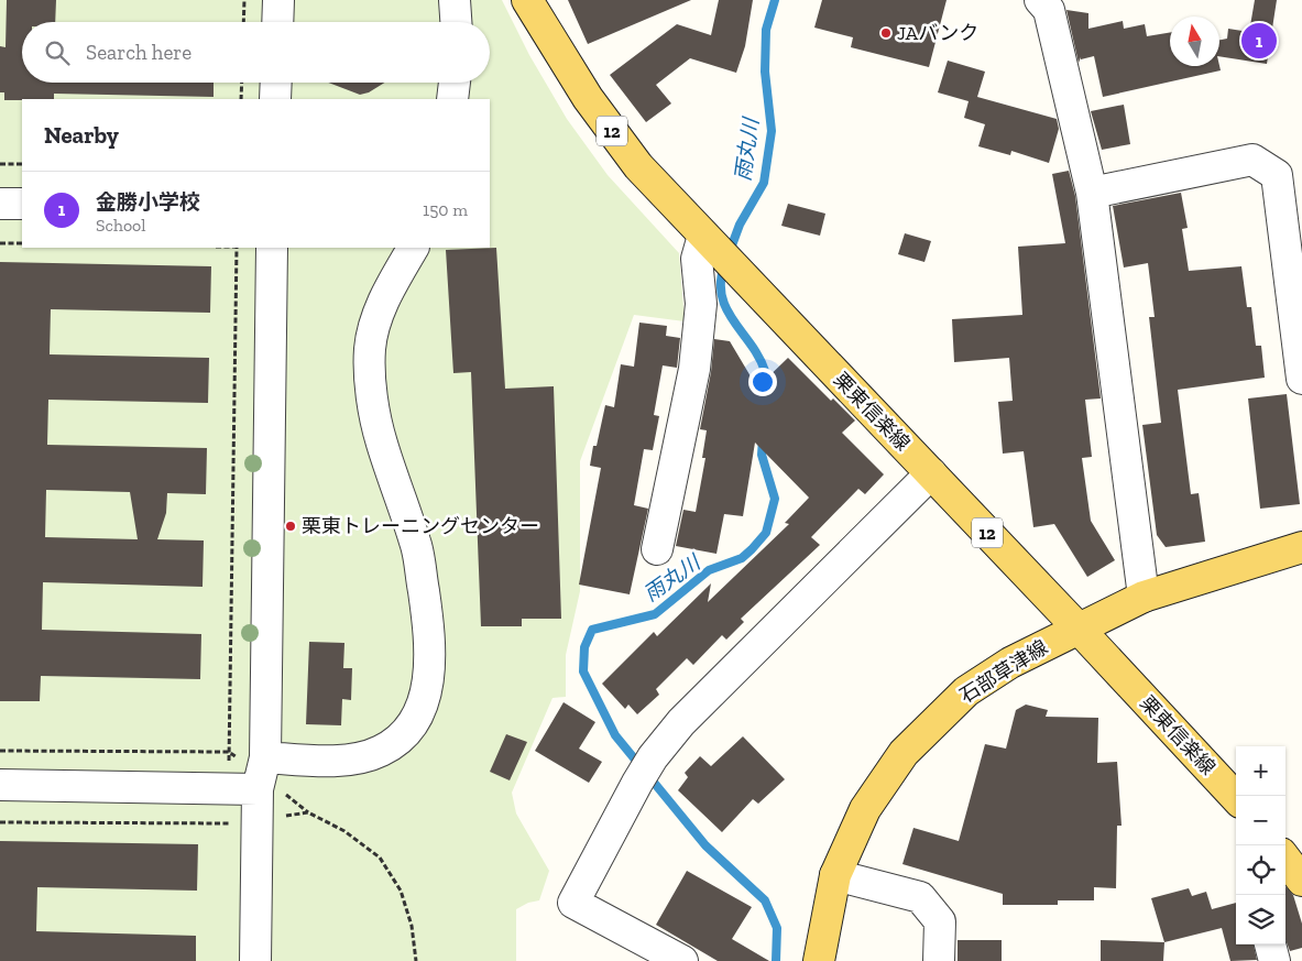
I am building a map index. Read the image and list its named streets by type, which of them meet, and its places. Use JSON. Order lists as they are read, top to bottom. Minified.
{"streets":{"main road":["12","栗東信楽線","石部草津線"]},"crossings":[["栗東信楽線","石部草津線"]],"water":["雨丸川"],"places":["JAバンク","栗東トレーニングセンター"],"north":"top","page":{"pins":"1","search":"Search here","heading":"Nearby","list":[{"mark":"1","name":"金勝小学校","note":"School","value":"150 m"}],"map_buttons":["+","−"]}}
